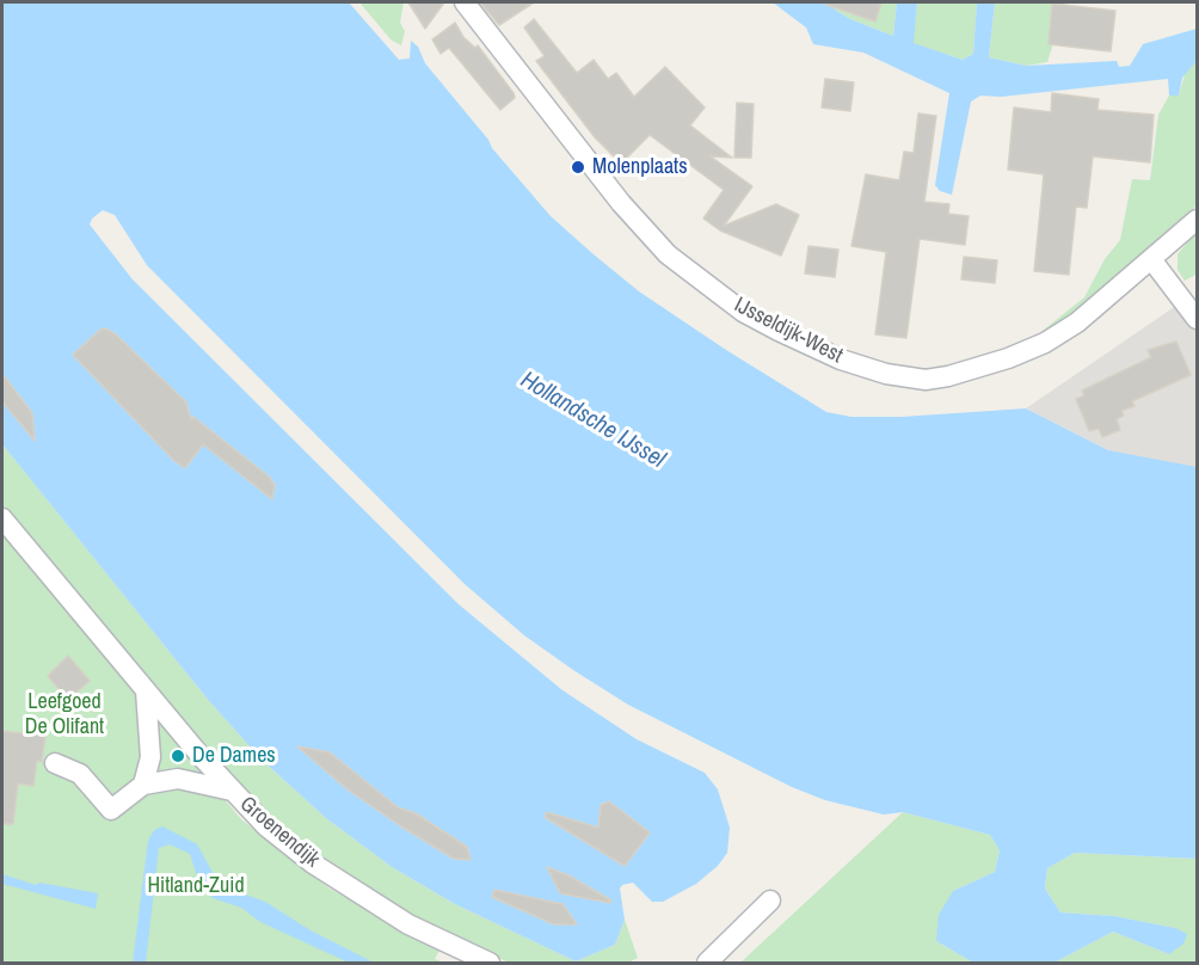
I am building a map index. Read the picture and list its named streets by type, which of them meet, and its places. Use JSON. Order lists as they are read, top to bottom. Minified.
{"streets":{"street":["IJsseldijk-West","Groenendijk"]},"water":["Hollandsche IJssel"],"parks":["Leefgoed De Olifant","Hitland-Zuid"],"places":["Molenplaats","De Dames"]}
